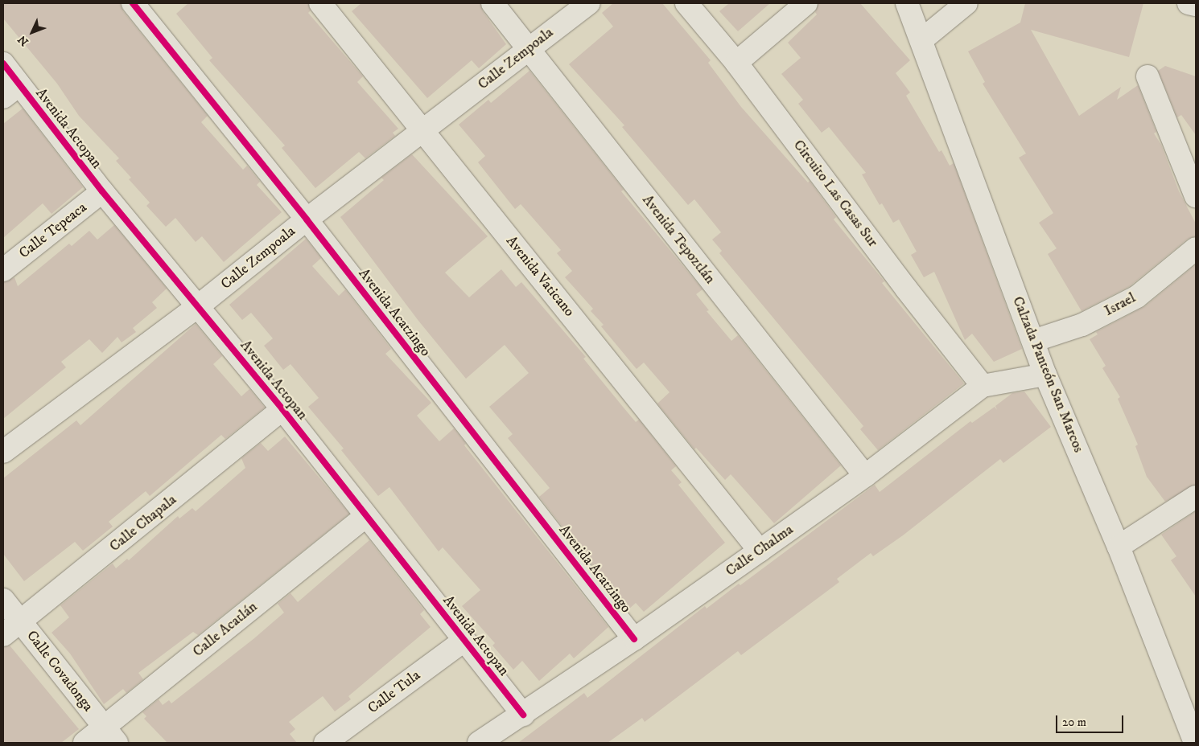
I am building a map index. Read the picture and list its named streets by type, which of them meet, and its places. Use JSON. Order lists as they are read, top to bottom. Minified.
{"streets":{"street":["Calle Zempoala","Avenida Actopan","Circuito Las Casas Sur","Calle Tepeaca","Avenida Tepoztlán","Avenida Vaticano","Israel","Avenida Acatzingo","Calzada Panteón San Marcos","Calle Chapala","Calle Chalma","Calle Acatlán","Calle Covadonga","Calle Tula"]},"crossings":[["Calle Zempoala","Avenida Actopan"],["Calle Zempoala","Avenida Tepoztlán"],["Calle Zempoala","Avenida Vaticano"],["Calle Zempoala","Avenida Acatzingo"],["Avenida Actopan","Calle Tepeaca"],["Avenida Actopan","Calle Chapala"],["Avenida Actopan","Calle Chalma"],["Avenida Actopan","Calle Acatlán"],["Avenida Actopan","Calle Tula"],["Circuito Las Casas Sur","Calle Chalma"],["Avenida Tepoztlán","Calle Chalma"],["Avenida Vaticano","Calle Chalma"],["Israel","Calzada Panteón San Marcos"],["Avenida Acatzingo","Calle Chalma"],["Calzada Panteón San Marcos","Calle Chalma"],["Calle Chapala","Calle Covadonga"],["Calle Acatlán","Calle Covadonga"]],"scale_bar":"20 m","north":"bottom left"}
